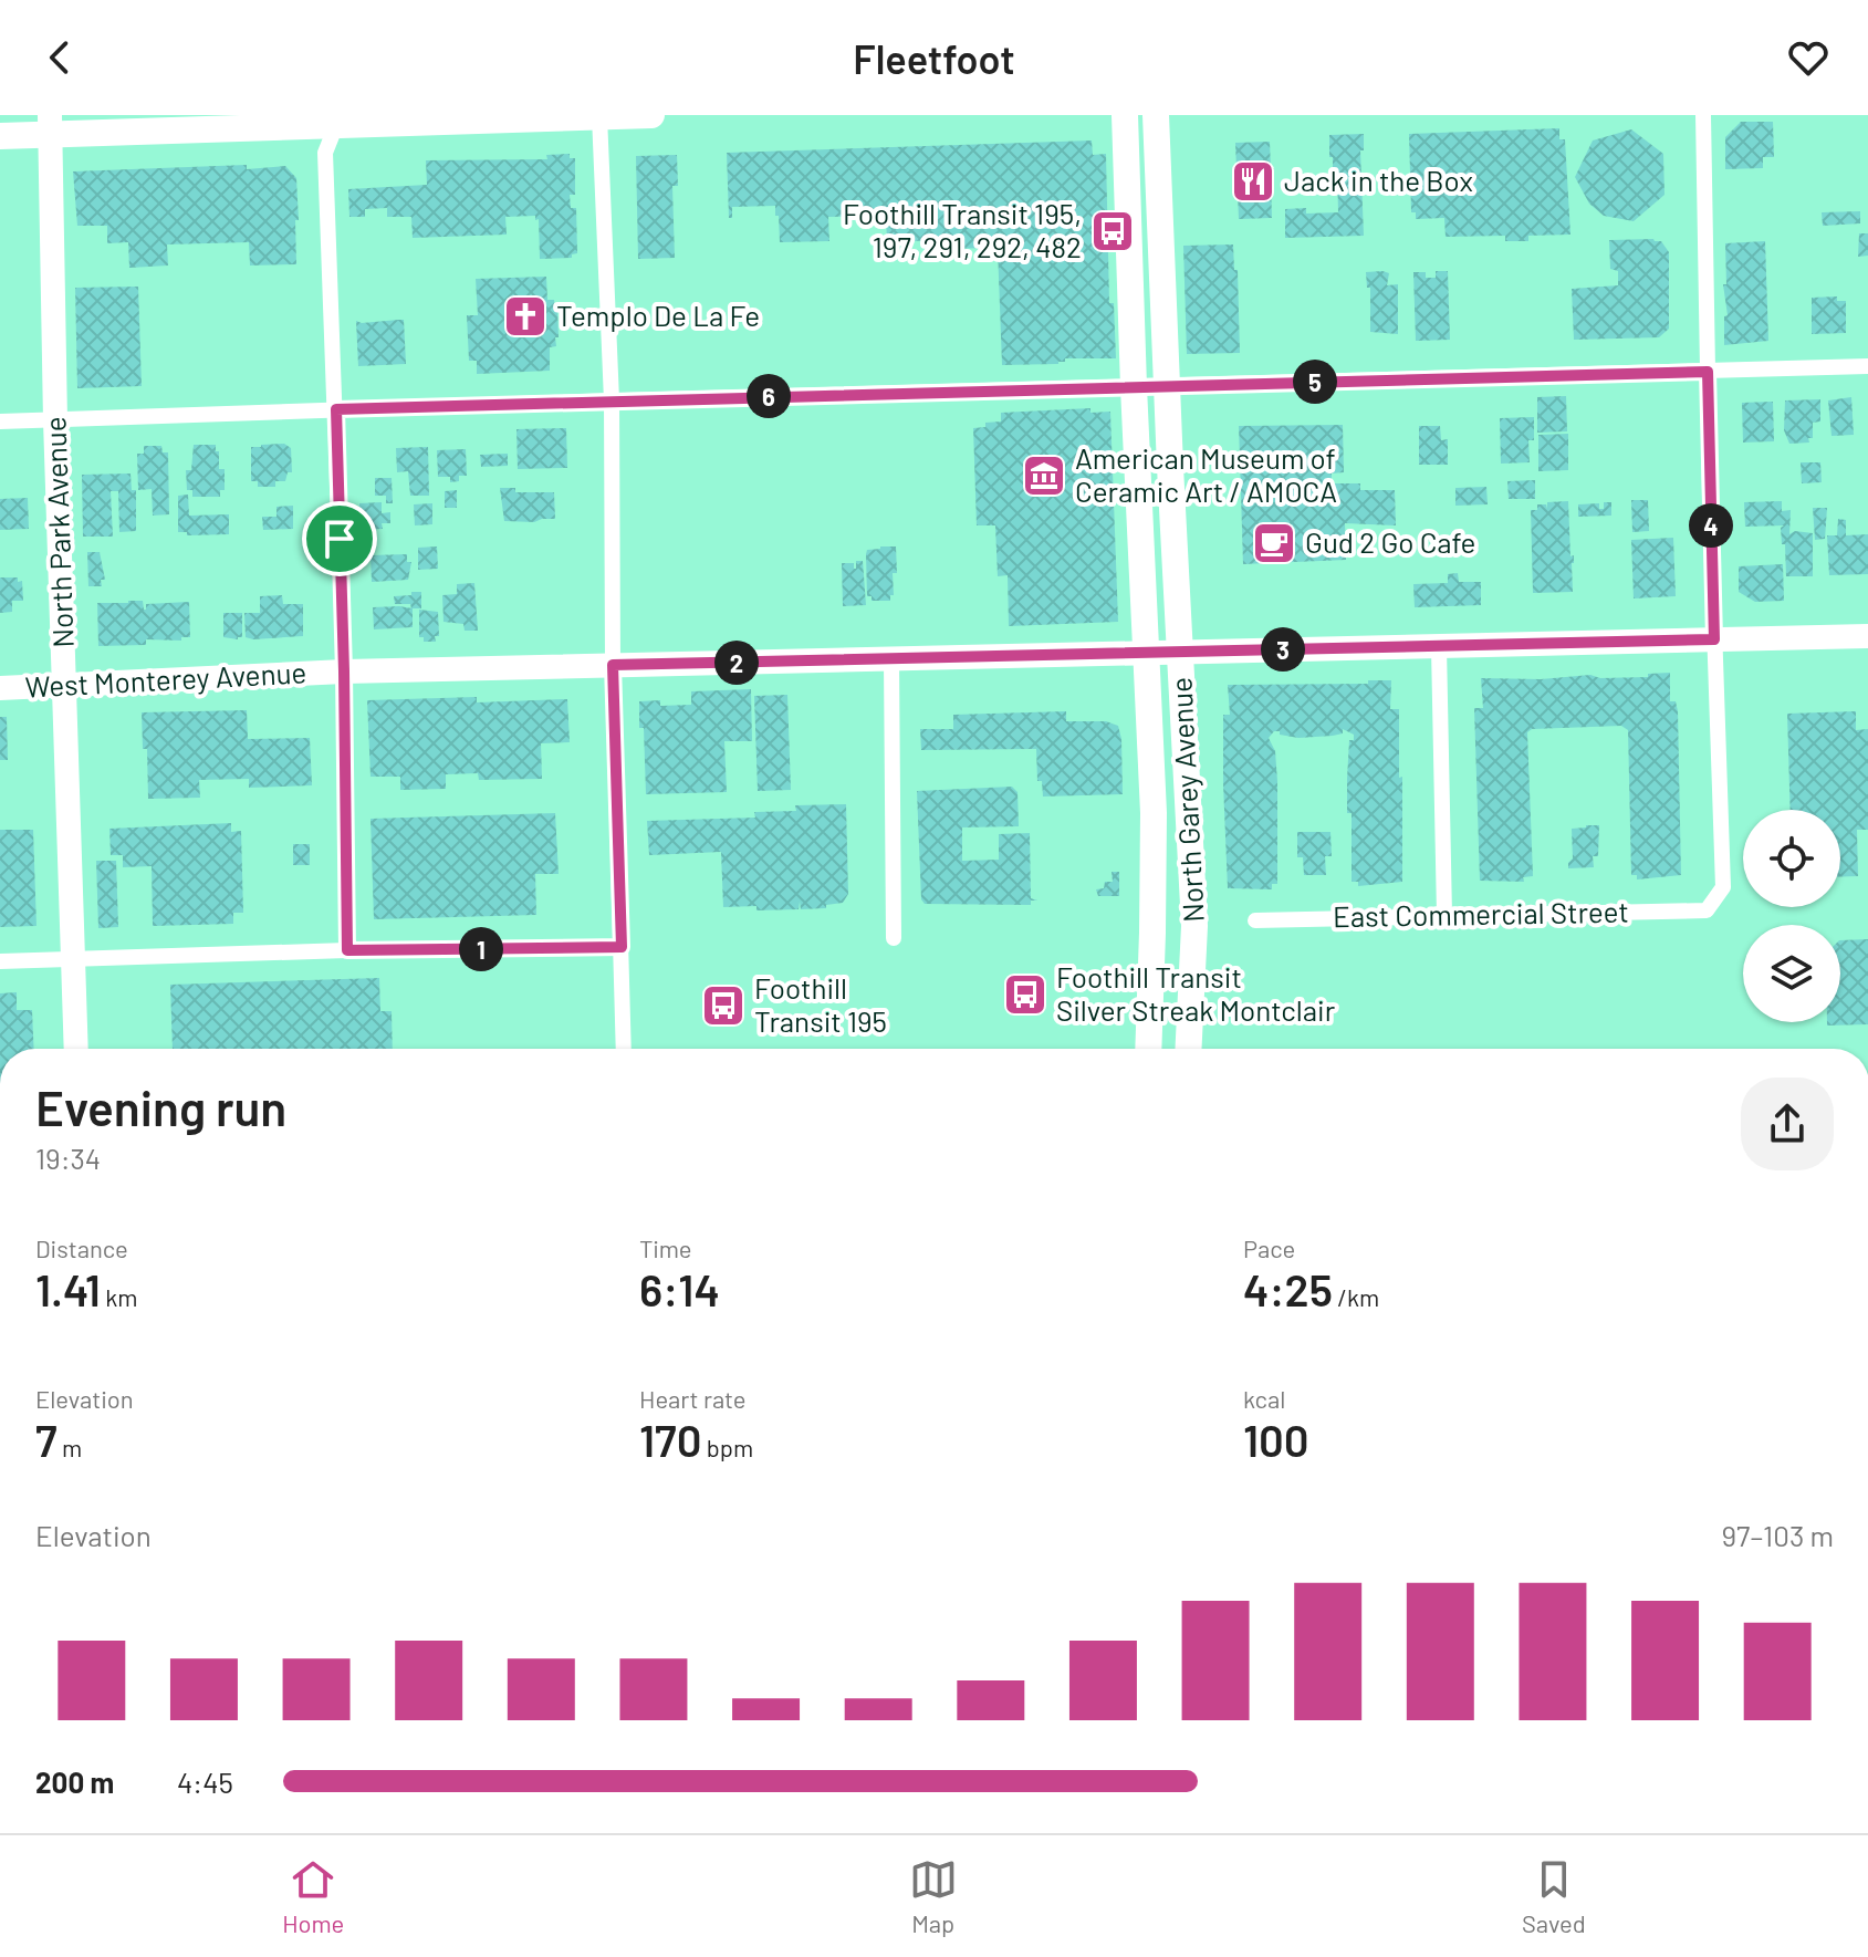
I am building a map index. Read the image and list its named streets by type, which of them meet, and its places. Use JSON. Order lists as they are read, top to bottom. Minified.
{"streets":{"main road":["North Garey Avenue"],"street":["North Park Avenue","West Monterey Avenue","East Commercial Street"]},"crossings":[["North Park Avenue","West Monterey Avenue"],["West Monterey Avenue","North Garey Avenue"],["West Monterey Avenue","East Commercial Street"]],"places":{"restaurant":["Jack in the Box"],"bus stop":["Foothill Transit 195, 197, 291, 292, 482","Foothill Transit Silver Streak Montclair","Foothill Transit 195"],"church":["Templo De La Fe"],"museum":["American Museum of Ceramic Art / AMOCA"],"cafe":["Gud 2 Go Cafe"]},"page":{"header":"Fleetfoot","pins":["5","6","4","3","2","1"],"heading":["Evening run","19:34"],"stats":[["Distance","1.41 km"],["Time","6:14"],["Pace","4:25 /km"],["Elevation","7 m"],["Heart rate","170 bpm"],["kcal","100"]],"chart":["Elevation","97–103 m"],"list":[{"name":"200 m","note":"4:45"}],"tabs":["Home","Map","Saved"]}}
